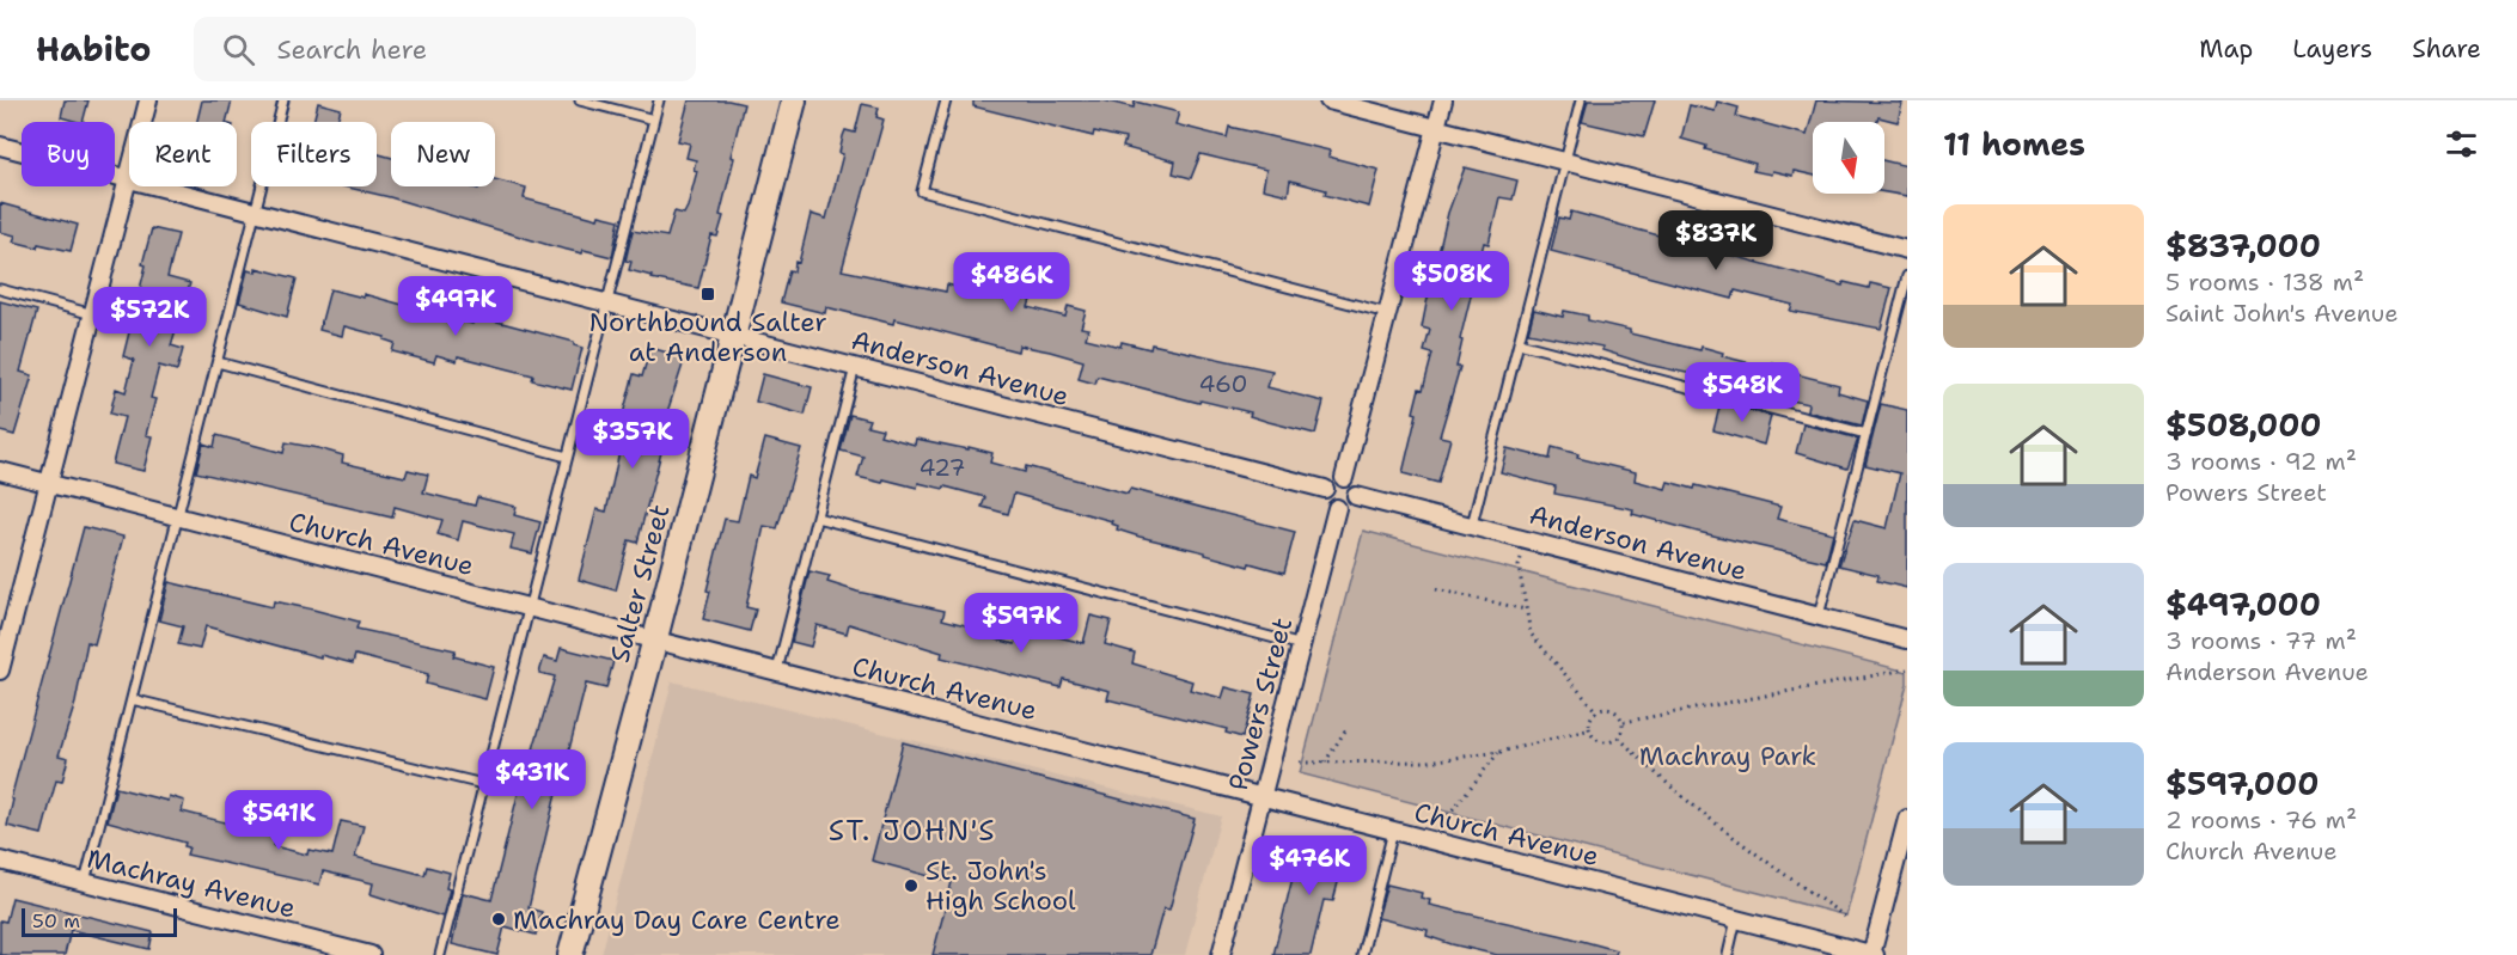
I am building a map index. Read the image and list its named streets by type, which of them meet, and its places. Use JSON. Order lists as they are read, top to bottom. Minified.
{"streets":{"main road":["Salter Street"],"street":["Anderson Avenue","Church Avenue","Powers Street","Machray Avenue"]},"crossings":[["Anderson Avenue","Salter Street"],["Anderson Avenue","Powers Street"],["Church Avenue","Salter Street"],["Church Avenue","Powers Street"]],"districts":["ST. JOHN'S"],"parks":["Machray Park"],"places":{"transit":["Northbound Salter at Anderson"],"other":["St. John's High School","Machray Day Care Centre"]},"house_numbers":["460","427"],"scale_bar":"50 m","north":"bottom","page":{"header":"Habito","search":"Search here","nav":["Map","Layers","Share"],"heading":"11 homes","chip":["Buy","Rent","Filters","New"],"list":[{"name":"$837,000","note":"5 rooms · 138 m² · Saint John's Avenue"},{"name":"$508,000","note":"3 rooms · 92 m² · Powers Street"},{"name":"$497,000","note":"3 rooms · 77 m² · Anderson Avenue"},{"name":"$597,000","note":"2 rooms · 76 m² · Church Avenue"}],"price":["$837K","$508K","$486K","$497K","$572K","$548K","$357K","$597K","$431K","$541K","$476K"],"scale":"50 m"}}
